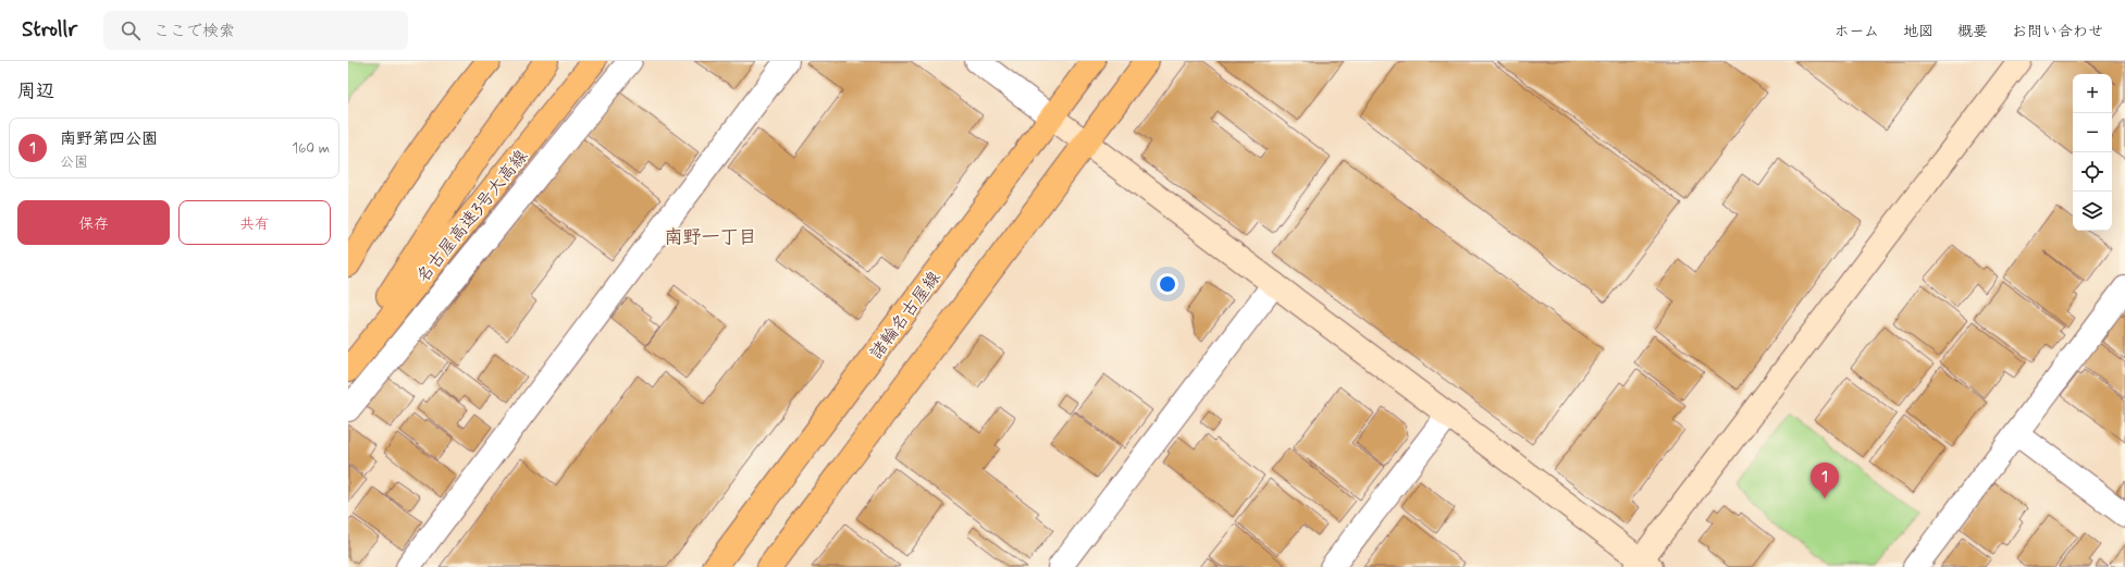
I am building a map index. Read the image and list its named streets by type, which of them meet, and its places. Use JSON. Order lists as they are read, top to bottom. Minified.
{"streets":{"main road":["名古屋高速3号大高線","諸輪名古屋線"]},"districts":["南野一丁目"],"page":{"header":"Strollr","search":"ここで検索","nav":["ホーム","地図","概要","お問い合わせ"],"heading":"周辺","map_buttons":["+","−"],"list":[{"mark":"1","name":"南野第四公園","note":"公園","value":"160 m"}],"buttons":["保存","共有"],"pins":"1"}}
